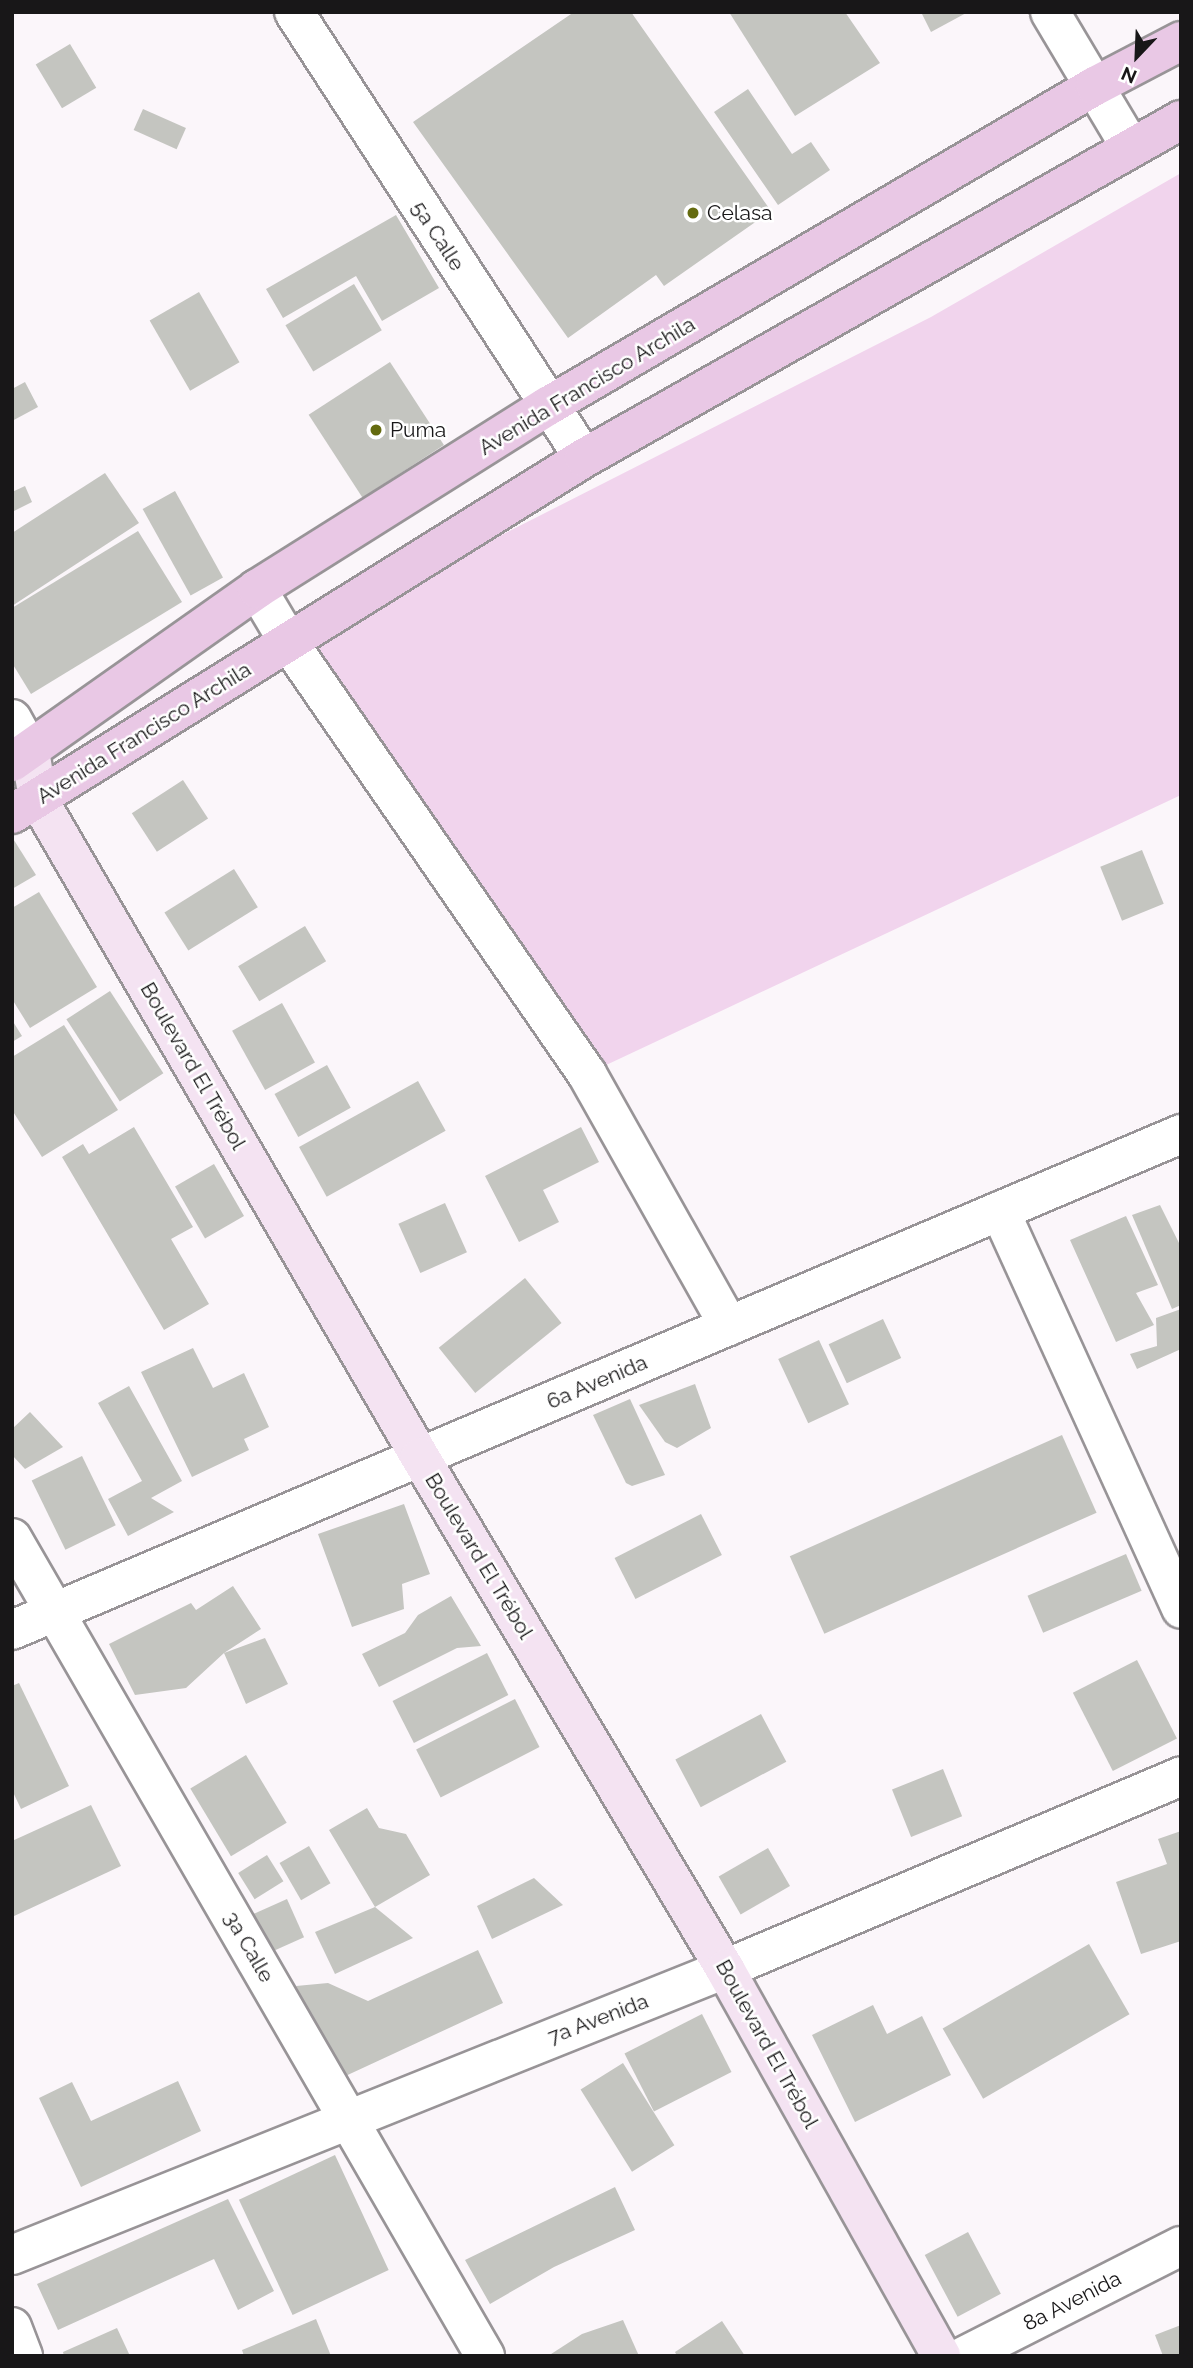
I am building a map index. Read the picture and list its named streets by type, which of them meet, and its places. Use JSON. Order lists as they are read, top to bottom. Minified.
{"streets":{"main road":["Avenida Francisco Archila","Boulevard El Trébol"],"street":["5a Calle","6a Avenida","3a Calle","7a Avenida","8a Avenida"]},"crossings":[["5a Calle","Avenida Francisco Archila"],["Avenida Francisco Archila","Boulevard El Trébol"],["Boulevard El Trébol","6a Avenida"],["Boulevard El Trébol","7a Avenida"],["6a Avenida","3a Calle"],["3a Calle","7a Avenida"]],"places":["Celasa","Puma"],"north":"bottom left"}
